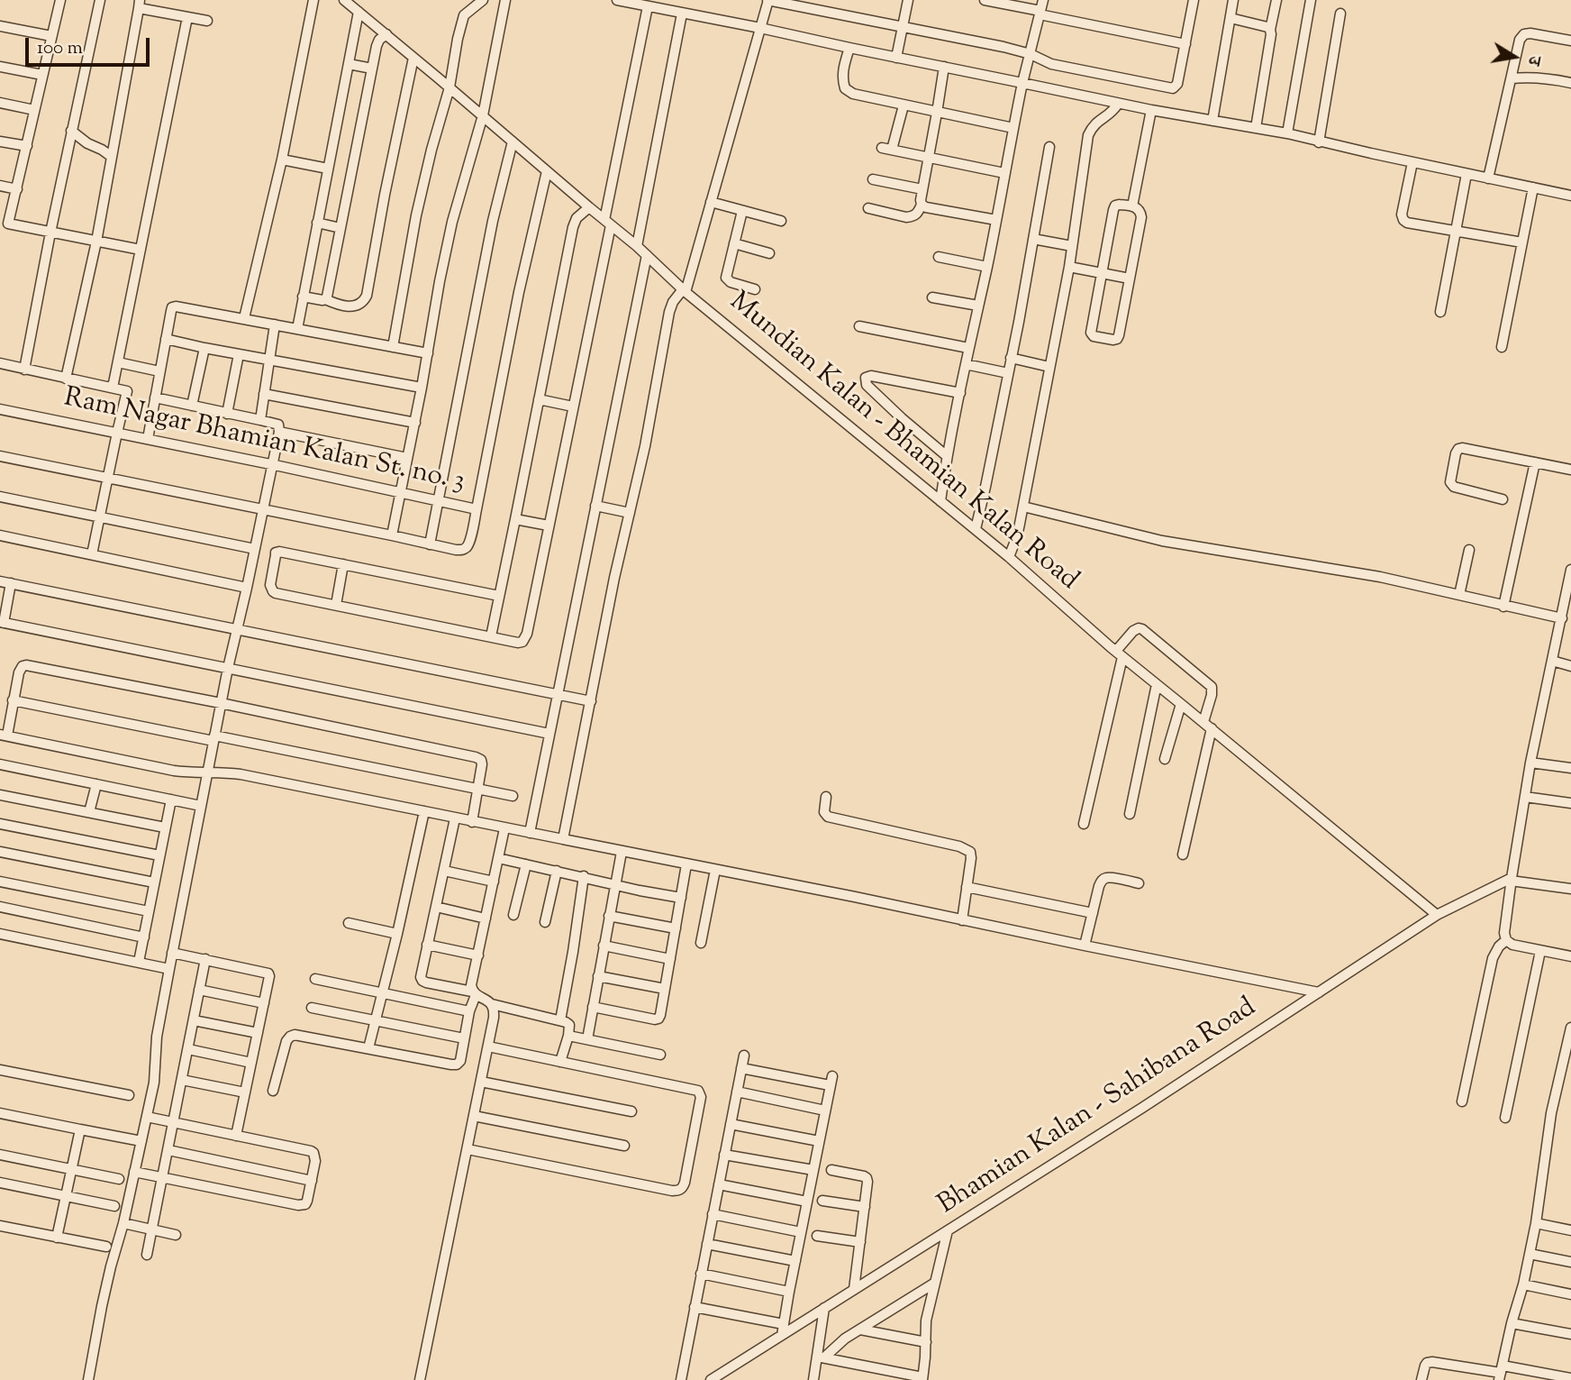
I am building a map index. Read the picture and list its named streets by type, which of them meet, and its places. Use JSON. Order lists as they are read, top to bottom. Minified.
{"streets":{"street":["Ram Nagar Bhamian Kalan St. no. 3","Mundian Kalan - Bhamian Kalan Road","Bhamian Kalan - Sahibana Road"]},"crossings":[["Ram Nagar Bhamian Kalan St. no. 3","Mundian Kalan - Bhamian Kalan Road"],["Mundian Kalan - Bhamian Kalan Road","Bhamian Kalan - Sahibana Road"]],"scale_bar":"100 m","north":"right"}
